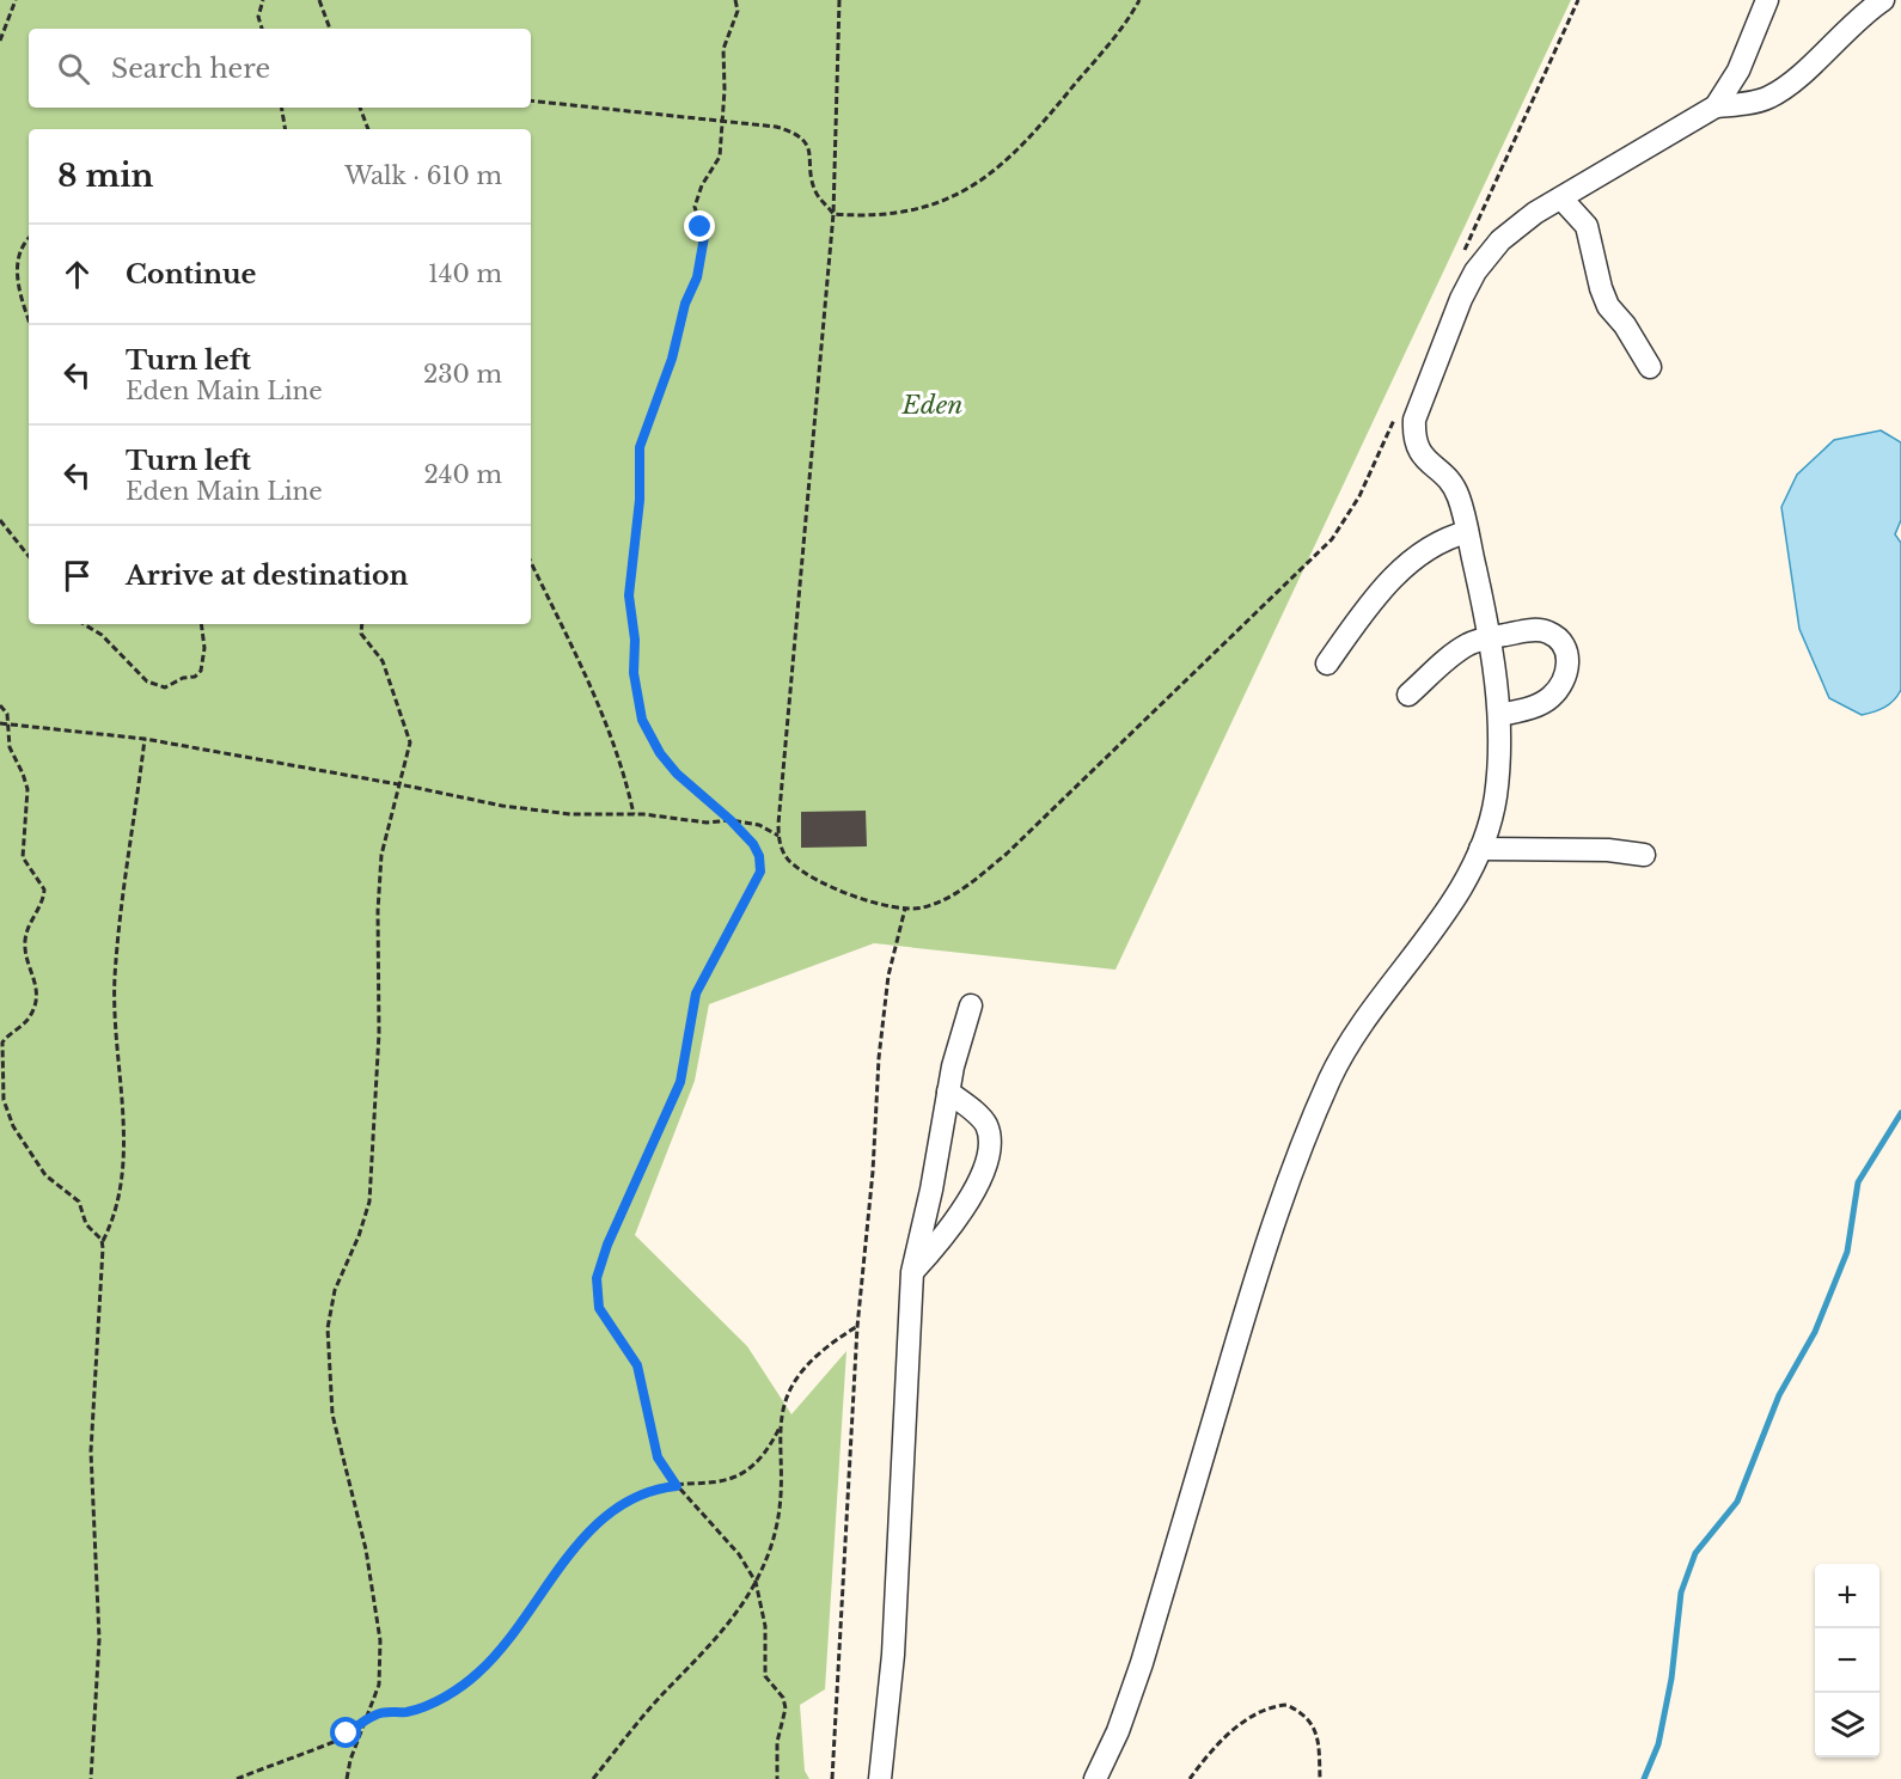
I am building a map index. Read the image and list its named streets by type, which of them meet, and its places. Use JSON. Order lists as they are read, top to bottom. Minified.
{"parks":["Eden"],"page":{"search":"Search here","heading":["8 min","Walk · 610 m"],"list":[["Continue","140 m"],["Turn left","Eden Main Line","230 m"],["Turn left","Eden Main Line","240 m"],"Arrive at destination"],"map_buttons":["+","−"]}}
